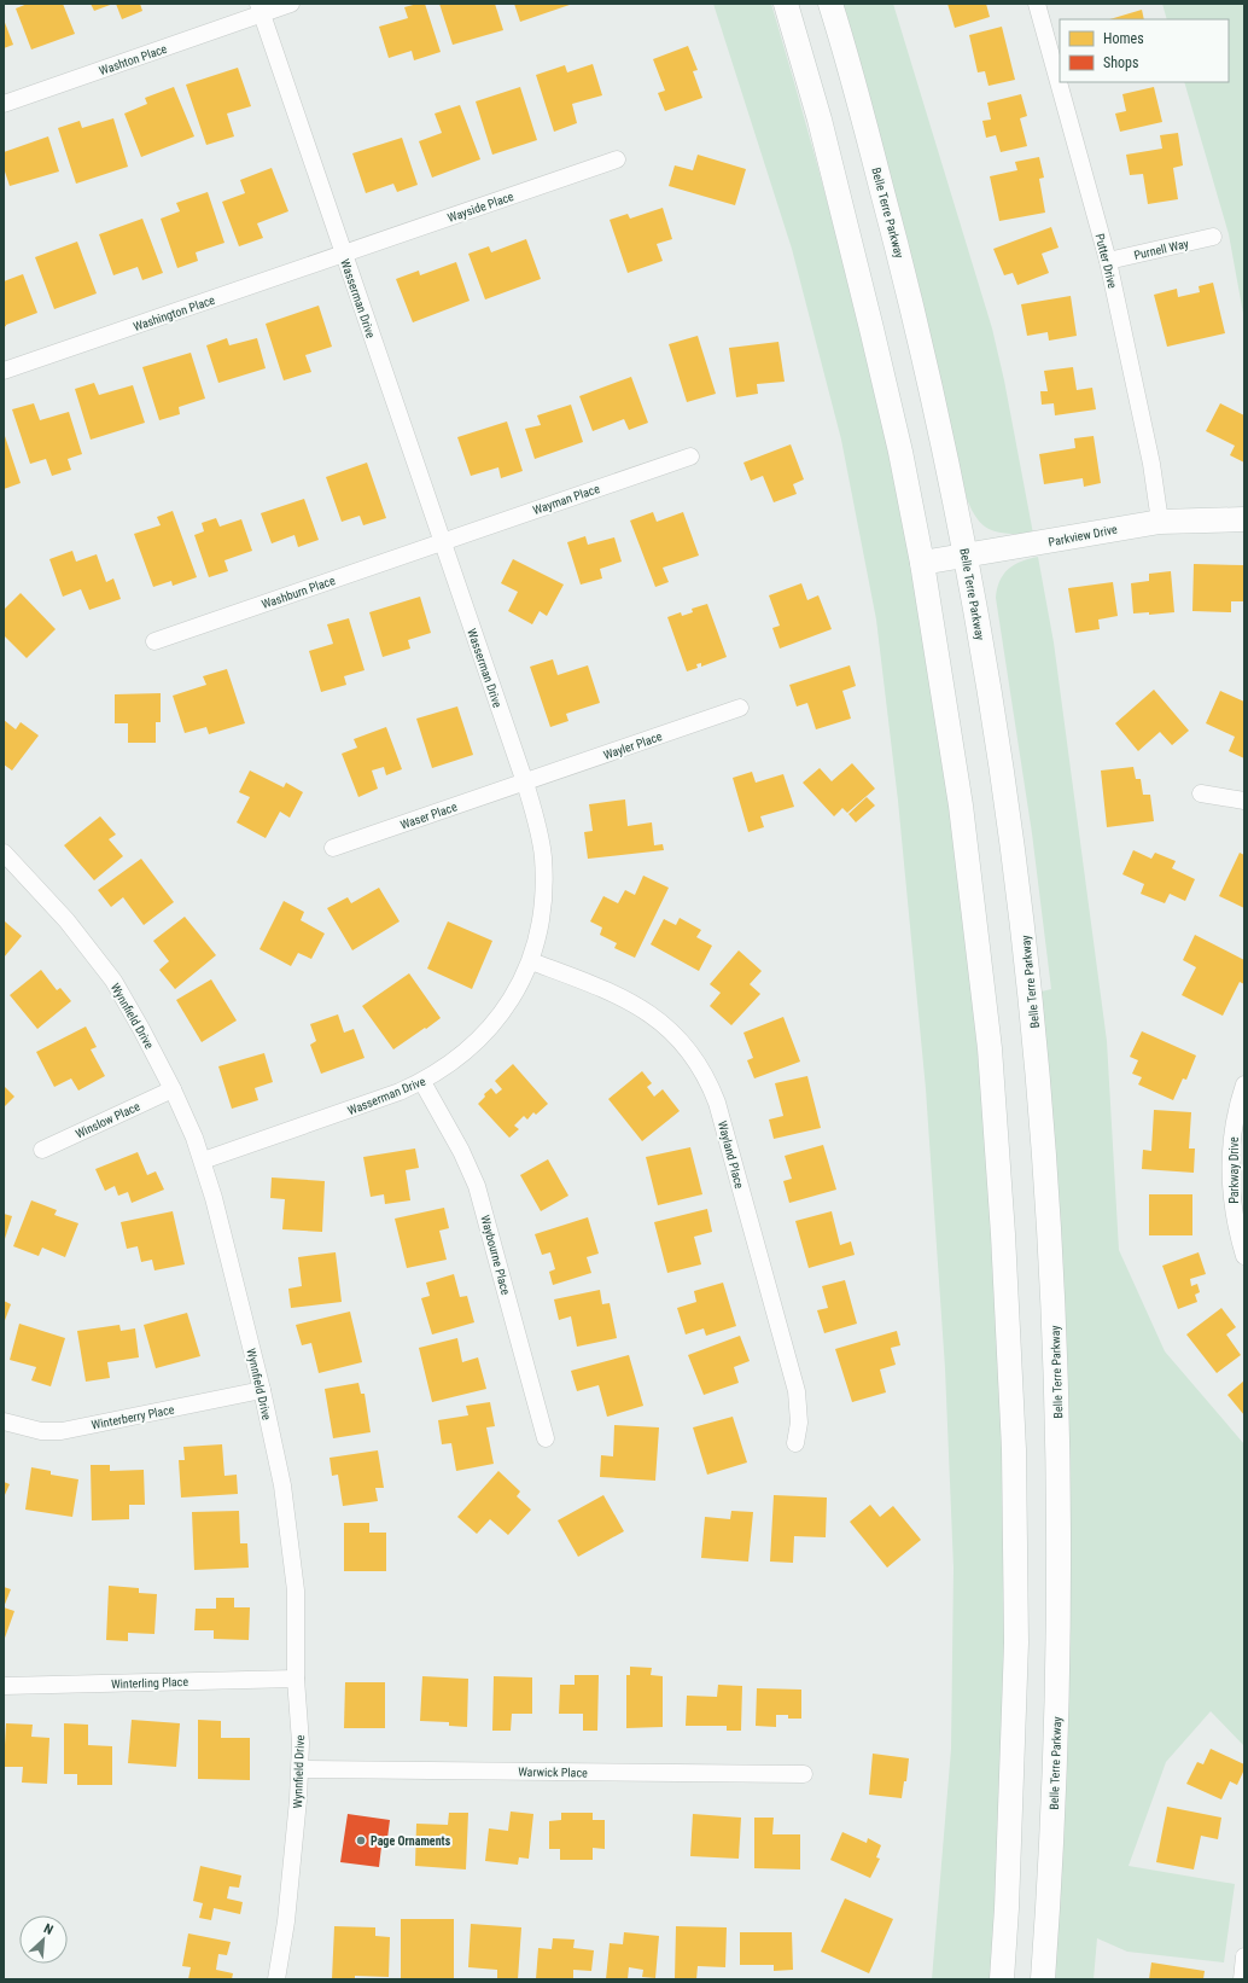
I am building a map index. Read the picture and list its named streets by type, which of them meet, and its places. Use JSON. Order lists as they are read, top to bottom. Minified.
{"streets":{"main road":["Belle Terre Parkway","Parkview Drive"],"street":["Washton Place","Wayside Place","Purnell Way","Putter Drive","Wasserman Drive","Washington Place","Wayman Place","Washburn Place","Wayler Place","Waser Place","Wynnfield Drive","Winslow Place","Wayland Place","Parkway Drive","Waybourne Place","Winterberry Place","Winterling Place","Warwick Place"]},"crossings":[["Washton Place","Wasserman Drive"],["Wayside Place","Wasserman Drive"],["Wayside Place","Washington Place"],["Belle Terre Parkway","Parkview Drive"],["Purnell Way","Putter Drive"],["Putter Drive","Parkview Drive"],["Wasserman Drive","Washington Place"],["Wasserman Drive","Wayman Place"],["Wasserman Drive","Washburn Place"],["Wasserman Drive","Wayler Place"],["Wasserman Drive","Waser Place"],["Wasserman Drive","Wynnfield Drive"],["Wasserman Drive","Wayland Place"],["Wasserman Drive","Waybourne Place"],["Wayman Place","Washburn Place"],["Wayler Place","Waser Place"],["Wynnfield Drive","Winslow Place"],["Wynnfield Drive","Winterberry Place"],["Wynnfield Drive","Winterling Place"],["Wynnfield Drive","Warwick Place"]],"places":["Page Ornaments"],"legend":["Homes","Shops"],"north":"top right"}
